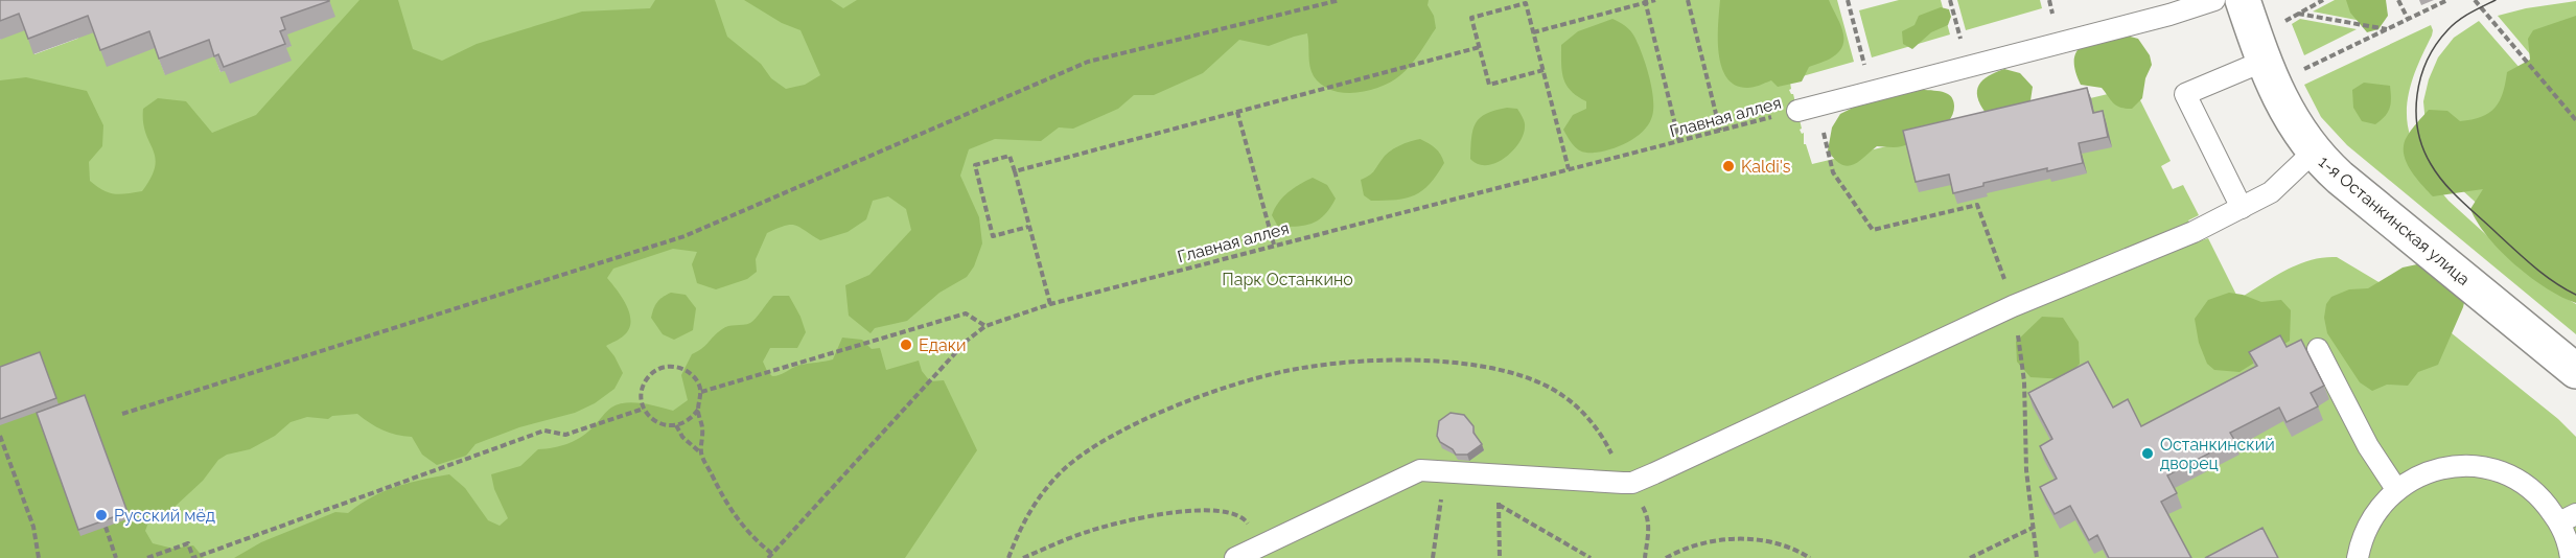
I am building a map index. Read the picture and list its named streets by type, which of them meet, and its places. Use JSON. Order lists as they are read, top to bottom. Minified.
{"streets":{"street":["1-я Останкинская улица"],"path":["Главная аллея"]},"parks":["Парк Останкино"],"places":["Kaldi's","Едаки","Останкинский дворец","Русский мёд"]}
